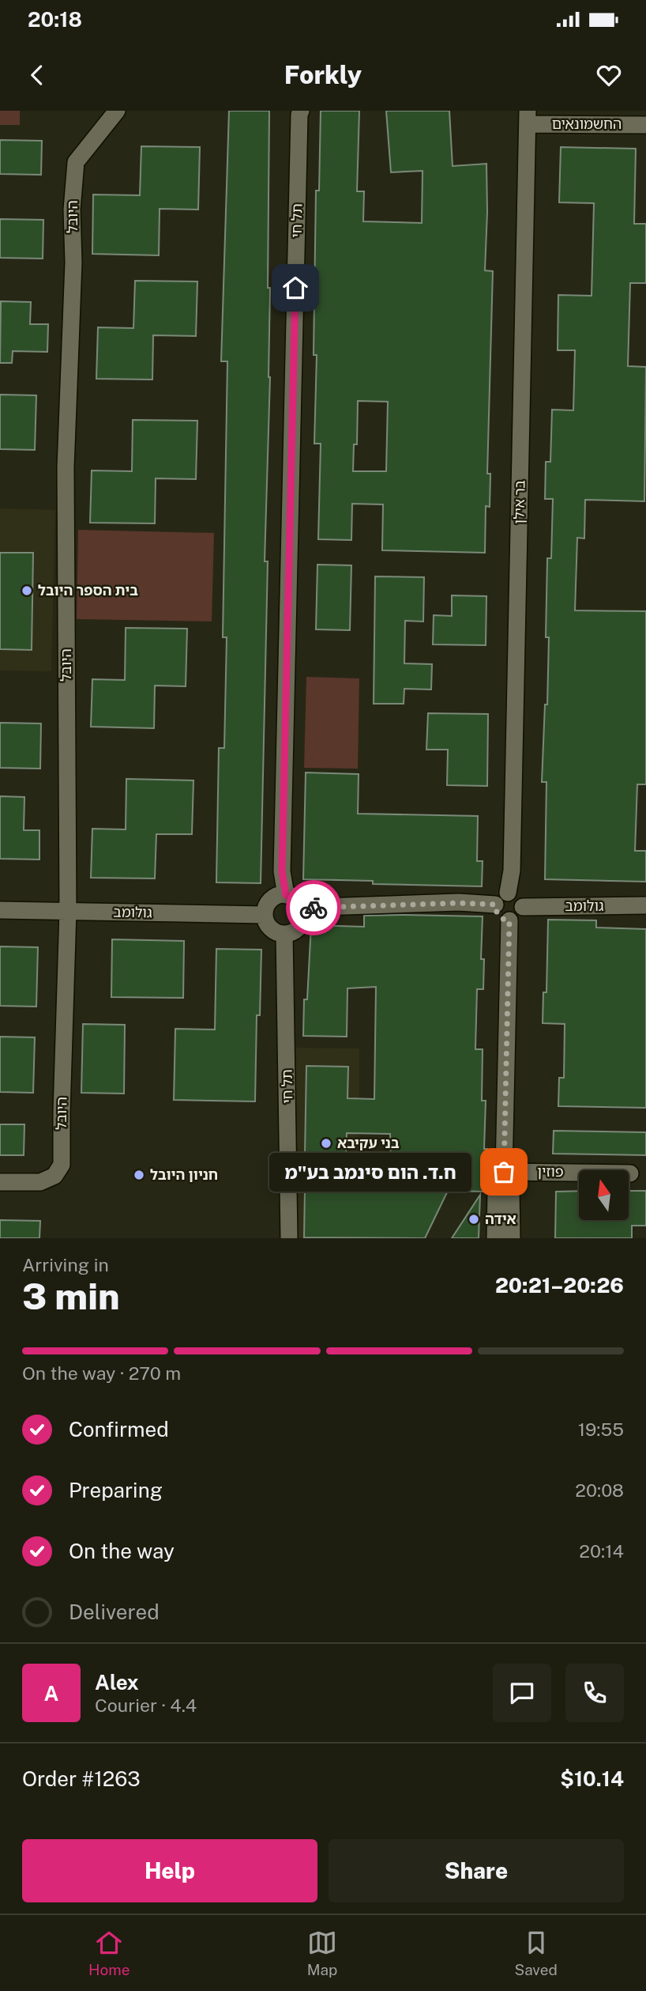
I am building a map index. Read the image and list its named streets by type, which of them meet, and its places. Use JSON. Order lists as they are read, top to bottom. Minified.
{"streets":{"street":["החשמונאים","היובל","תל חי","בר אילן","גולומב","פוזין"]},"crossings":[["החשמונאים","בר אילן"],["היובל","גולומב"],["תל חי","גולומב"],["בר אילן","גולומב"]],"places":["בית הספר היובל","בני עקיבא","ח.ד. הום סינמב בע\"מ","חניון היובל","אידה"],"north":"top","page":{"status":"20:18","header":"Forkly","bubble":"ח.ד. הום סינמב בע\"מ","heading":["3 min","Arriving in","20:21–20:26"],"panel":["Alex","Courier · 4.4","Order #1263","$10.14"],"bar":"On the way · 270 m","list":[["Confirmed","19:55"],["Preparing","20:08"],["On the way","20:14"],"Delivered"],"round":"A","buttons":["Help","Share"],"tabs":["Home","Map","Saved"]}}
